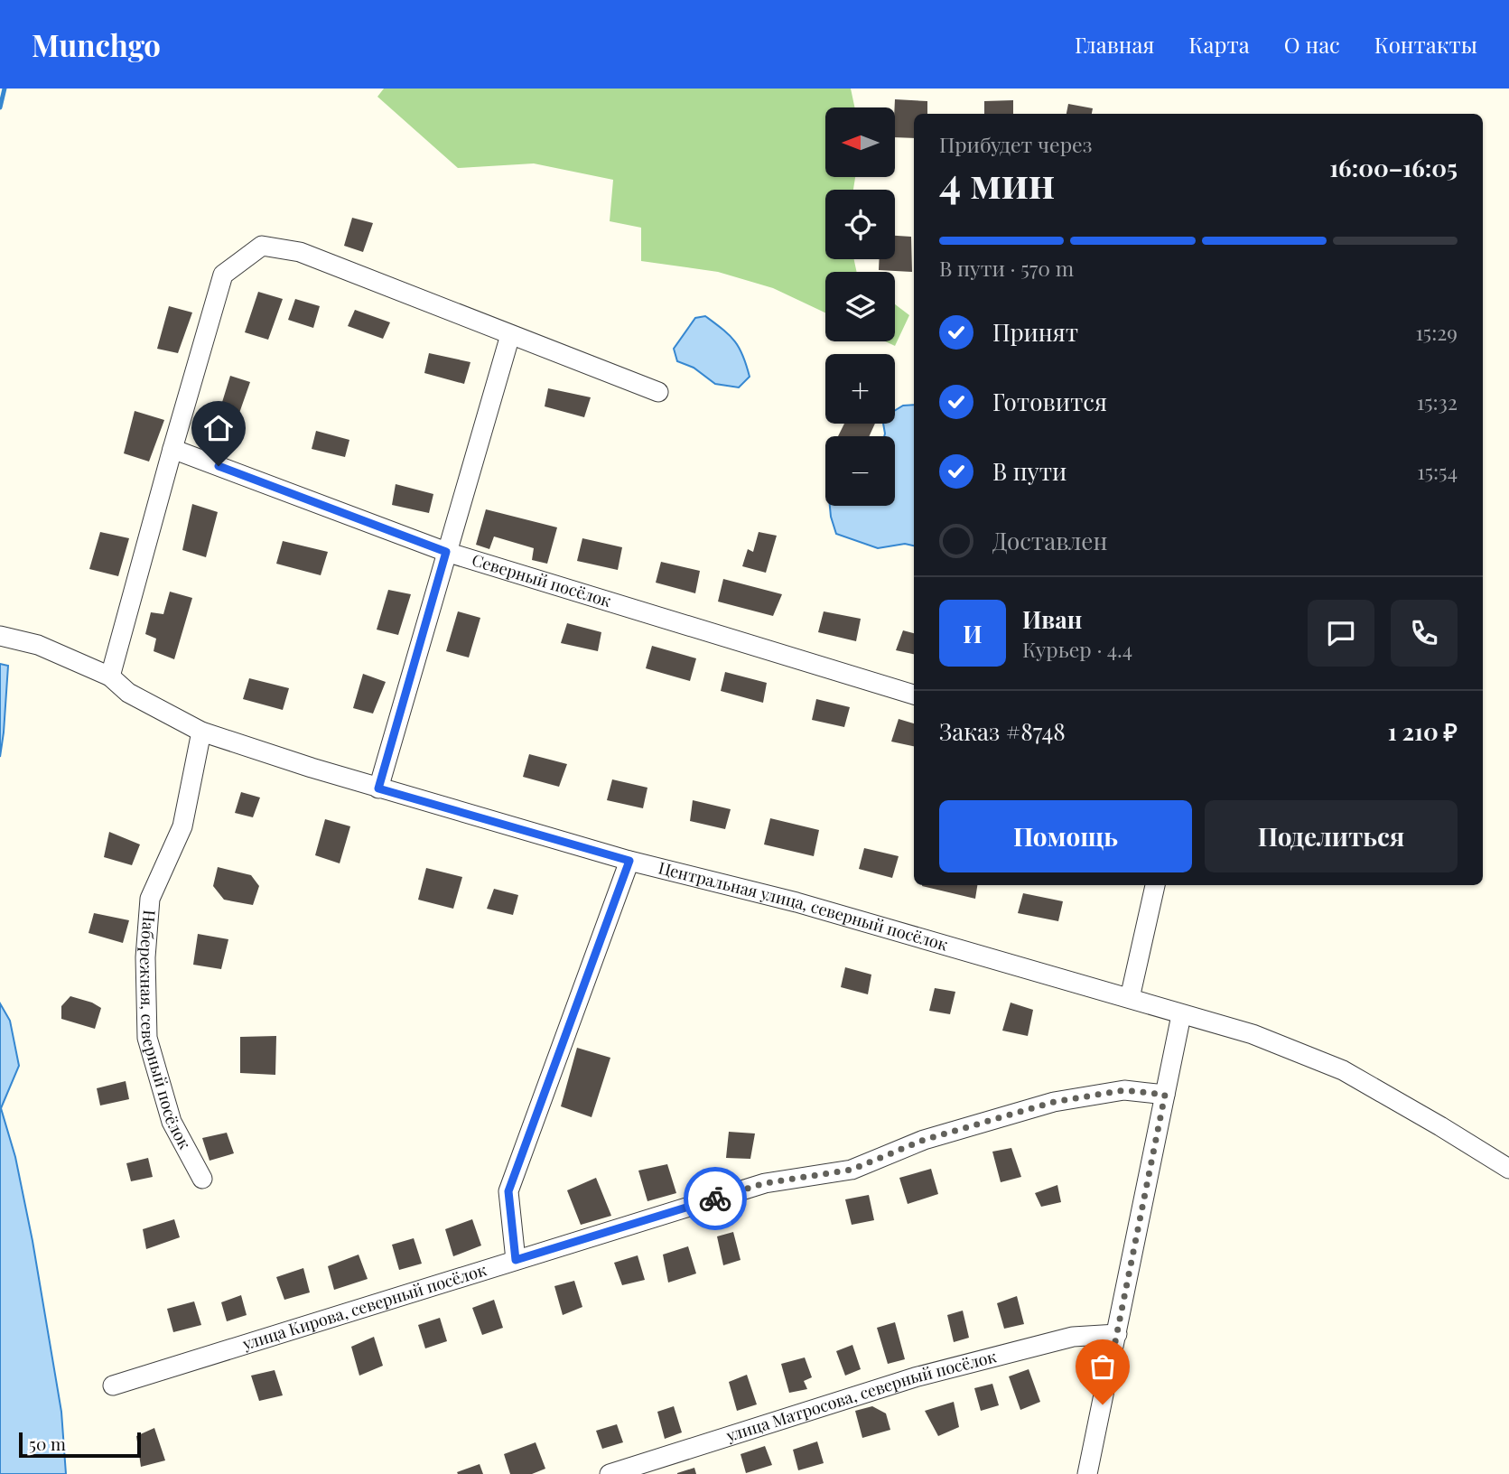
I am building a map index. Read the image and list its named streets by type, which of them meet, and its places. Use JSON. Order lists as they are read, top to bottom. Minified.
{"streets":{"street":["Северный посёлок","Центральная улица, северный посёлок","Набережная, северный посёлок","улица Кирова, северный посёлок","улица Матросова, северный посёлок"]},"crossings":[["Центральная улица, северный посёлок","Набережная, северный посёлок"]],"scale_bar":"50 m","north":"left","page":{"header":"Munchgo","nav":["Главная","Карта","О нас","Контакты"],"map_buttons":["+","−"],"heading":["4 мин","Прибудет через","16:00–16:05"],"panel":["Иван","Курьер · 4.4","Заказ #8748","1 210 ₽"],"bar":"В пути · 570 m","list":[["Принят","15:29"],["Готовится","15:32"],["В пути","15:54"],"Доставлен"],"round":"И","buttons":["Помощь","Поделиться"],"scale":"50 m"}}
